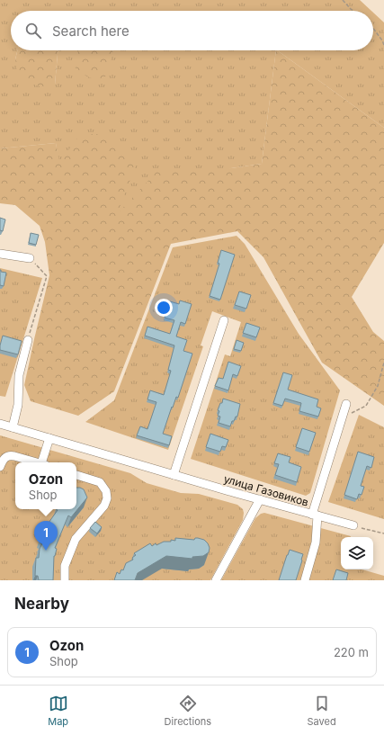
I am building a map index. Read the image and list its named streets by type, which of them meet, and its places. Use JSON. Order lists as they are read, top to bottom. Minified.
{"streets":{"street":["улица Газовиков"]},"page":{"search":"Search here","popup":["Ozon","Shop"],"pins":"1","heading":"Nearby","list":[{"mark":"1","name":"Ozon","note":"Shop","value":"220 m"}],"nav":["Map","Directions","Saved"]}}
